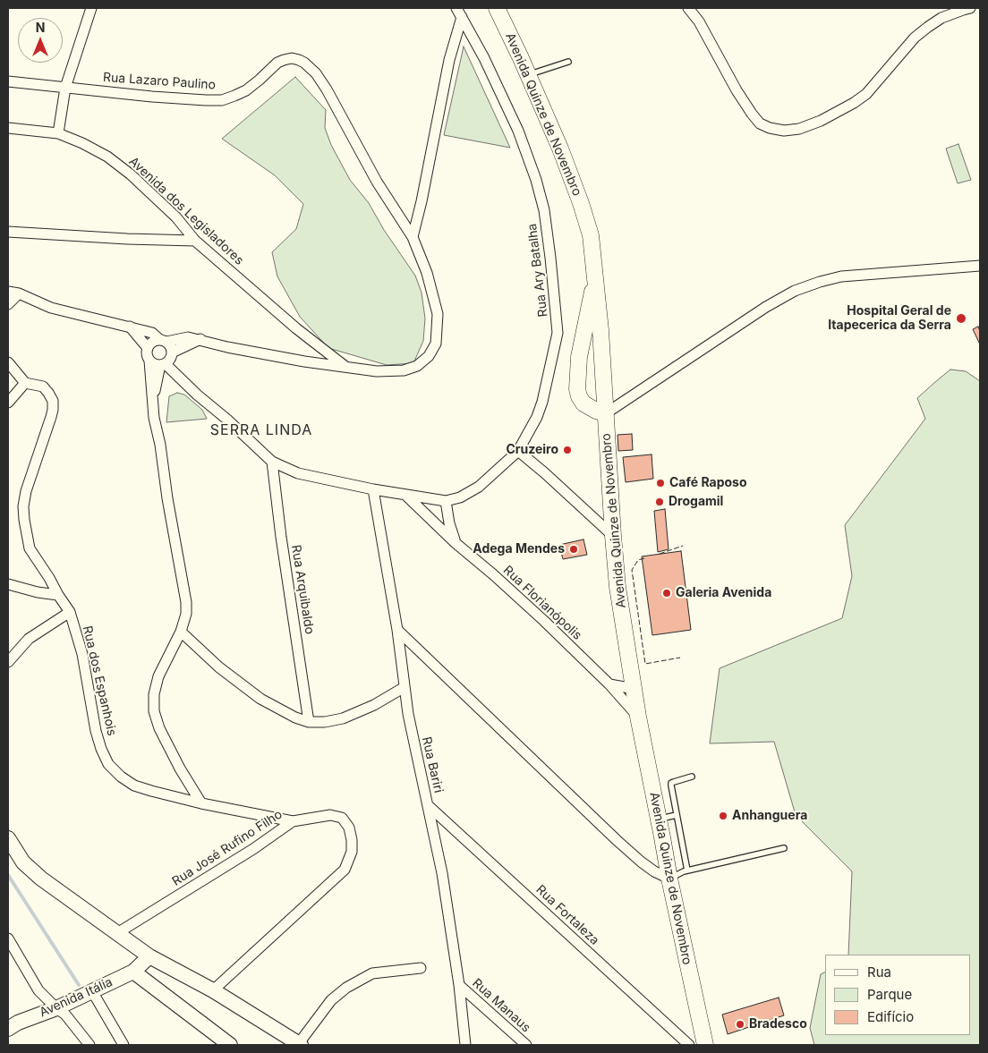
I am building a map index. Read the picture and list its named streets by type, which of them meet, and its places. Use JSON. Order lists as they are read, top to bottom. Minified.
{"streets":{"main road":["Avenida Quinze de Novembro","Avenida Itália"],"street":["Rua Lazaro Paulino","Avenida dos Legisladores","Rua Ary Batalha","Rua Arquibaldo","Rua Florianópolis","Rua dos Espanhois","Rua Bariri","Rua José Rufino Filho","Rua Fortaleza","Rua Manaus"]},"crossings":[["Rua Lazaro Paulino","Avenida dos Legisladores"],["Avenida Quinze de Novembro","Rua Florianópolis"],["Rua dos Espanhois","Rua José Rufino Filho"],["Rua Bariri","Rua Fortaleza"],["Rua Bariri","Rua Manaus"]],"districts":["SERRA LINDA"],"places":["Hospital Geral de Itapecerica da Serra","Cruzeiro","Café Raposo","Drogamil","Adega Mendes","Galeria Avenida","Anhanguera","Bradesco"],"legend":["Rua","Parque","Edifício"],"north":"top"}
